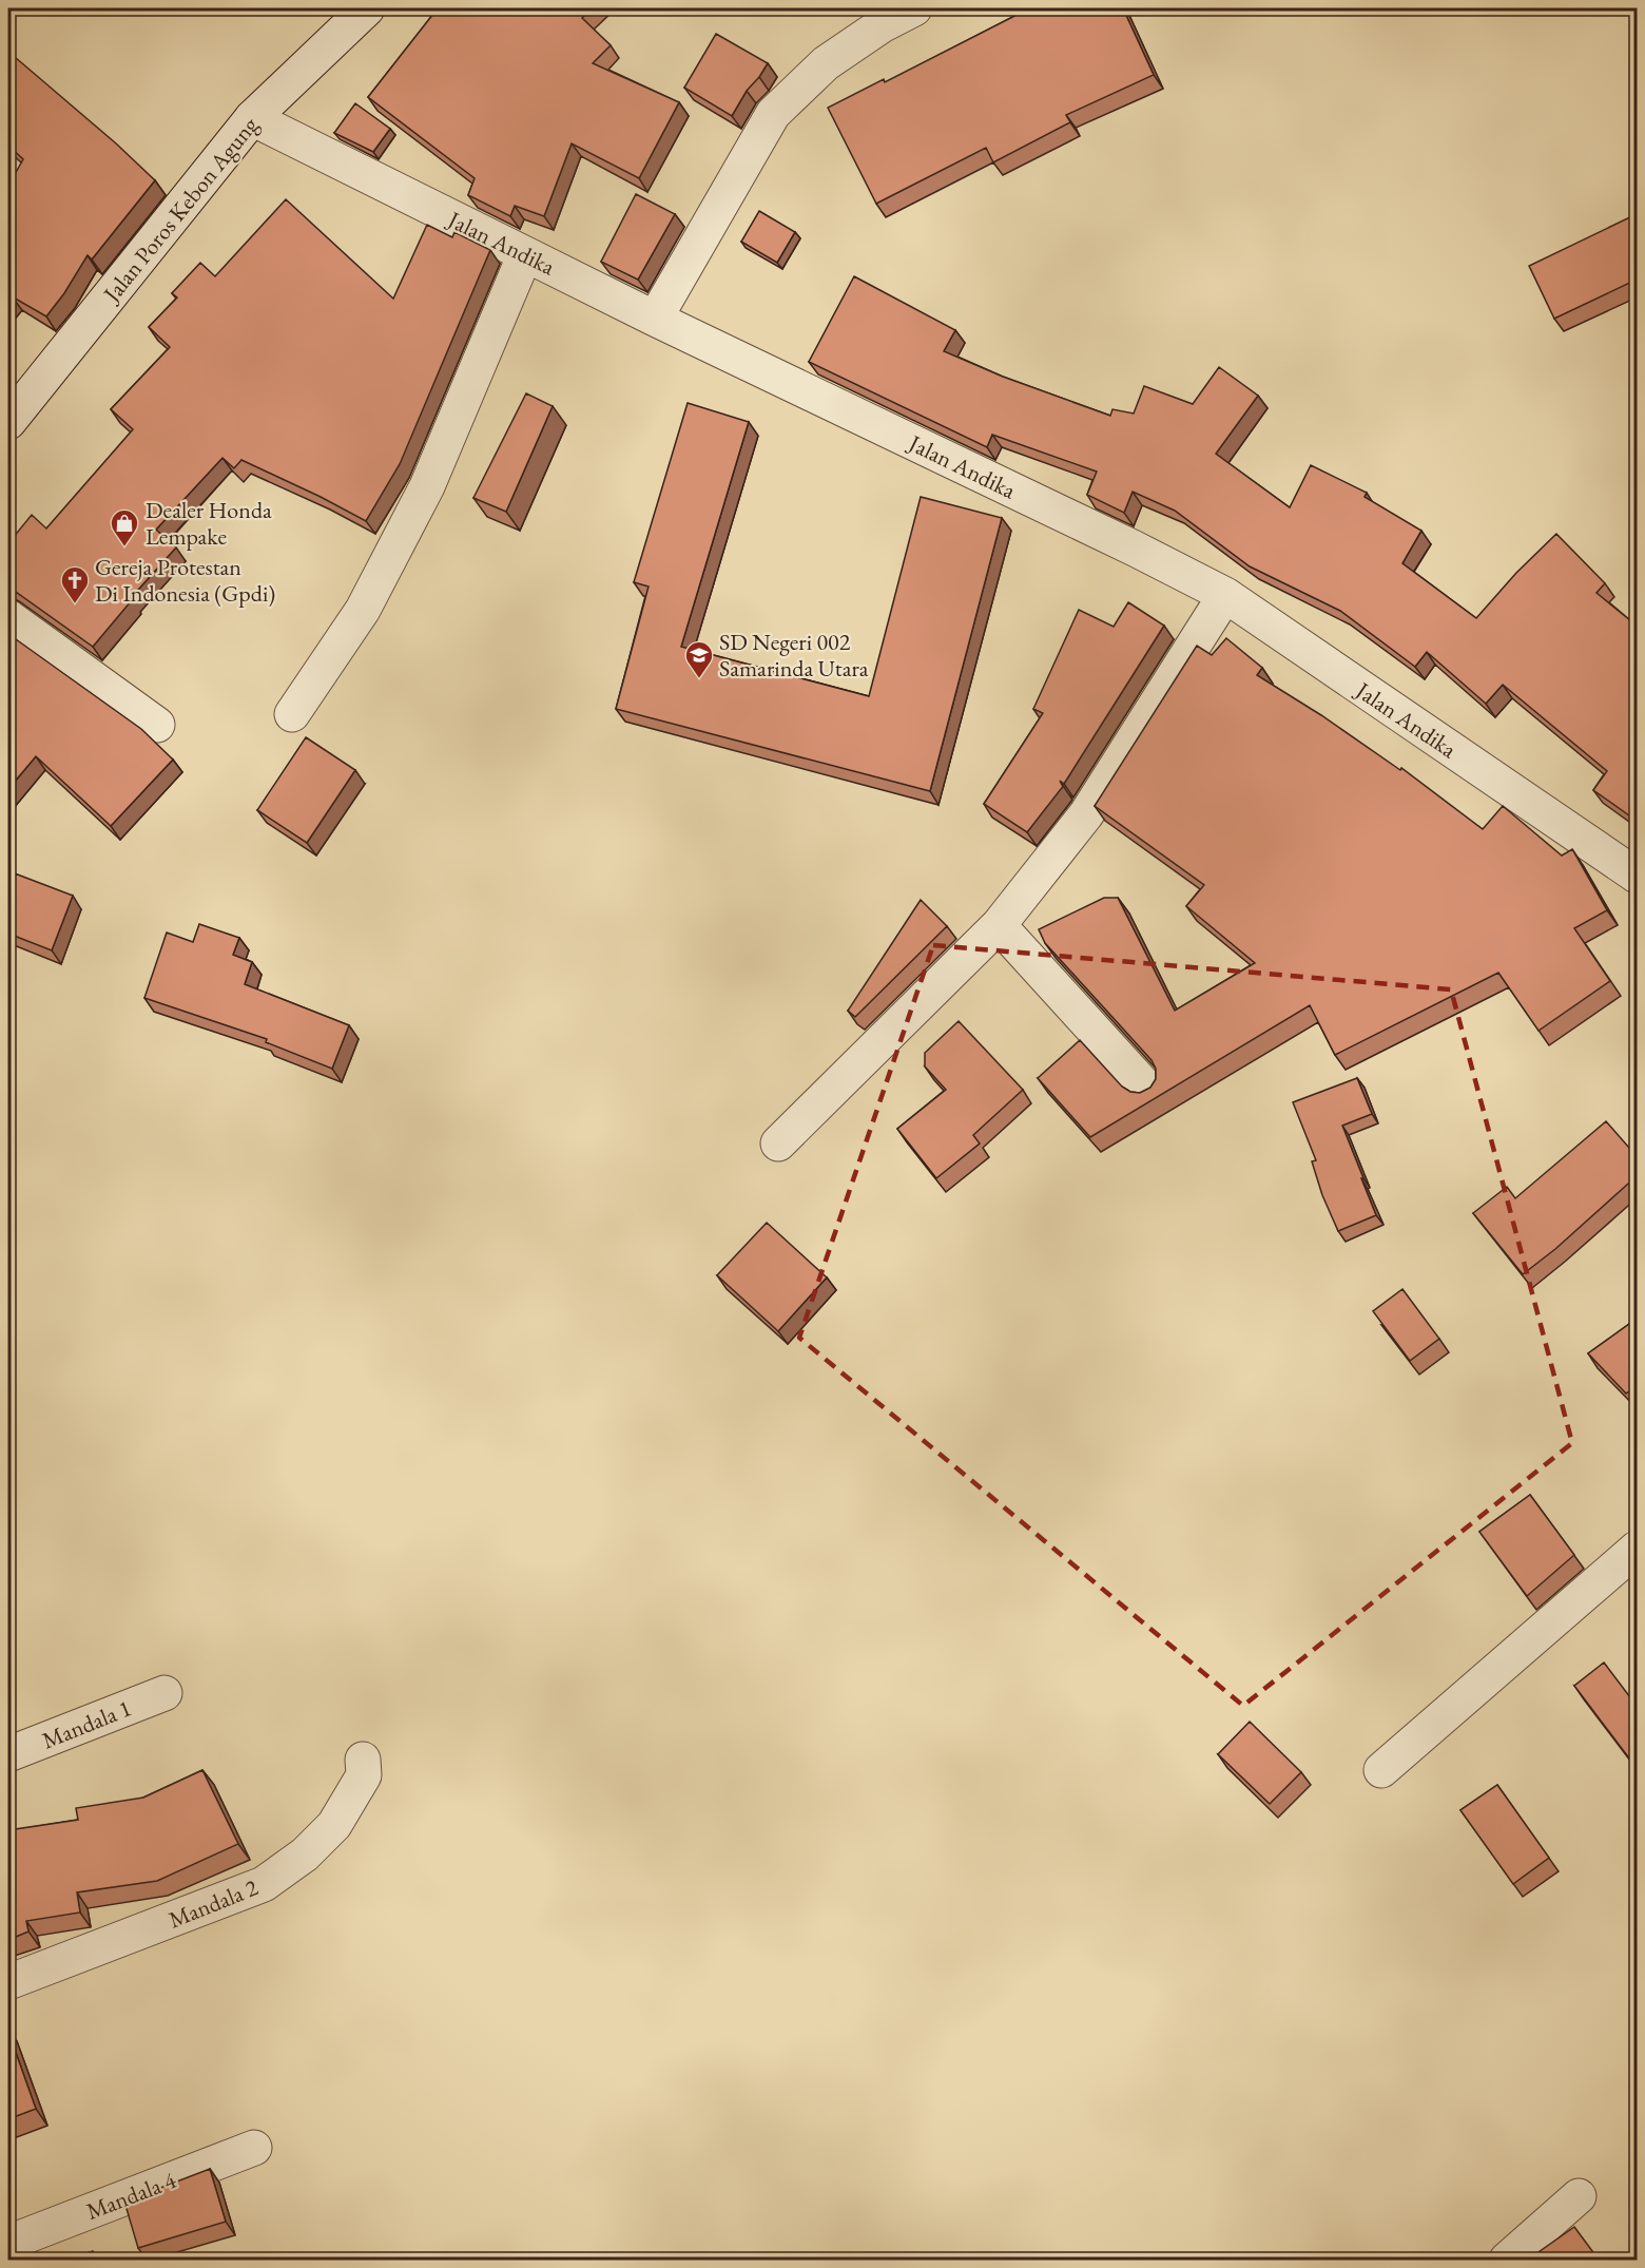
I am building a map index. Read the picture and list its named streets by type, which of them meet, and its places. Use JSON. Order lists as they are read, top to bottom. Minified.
{"streets":{"street":["Jalan Poros Kebon Agung","Jalan Andika","Mandala 1","Mandala 2","Mandala 4"]},"crossings":[["Jalan Poros Kebon Agung","Jalan Andika"]],"places":{"shop":["Dealer Honda Lempake"],"church":["Gereja Protestan Di Indonesia (Gpdi)"],"school or university":["SD Negeri 002 Samarinda Utara"]}}
